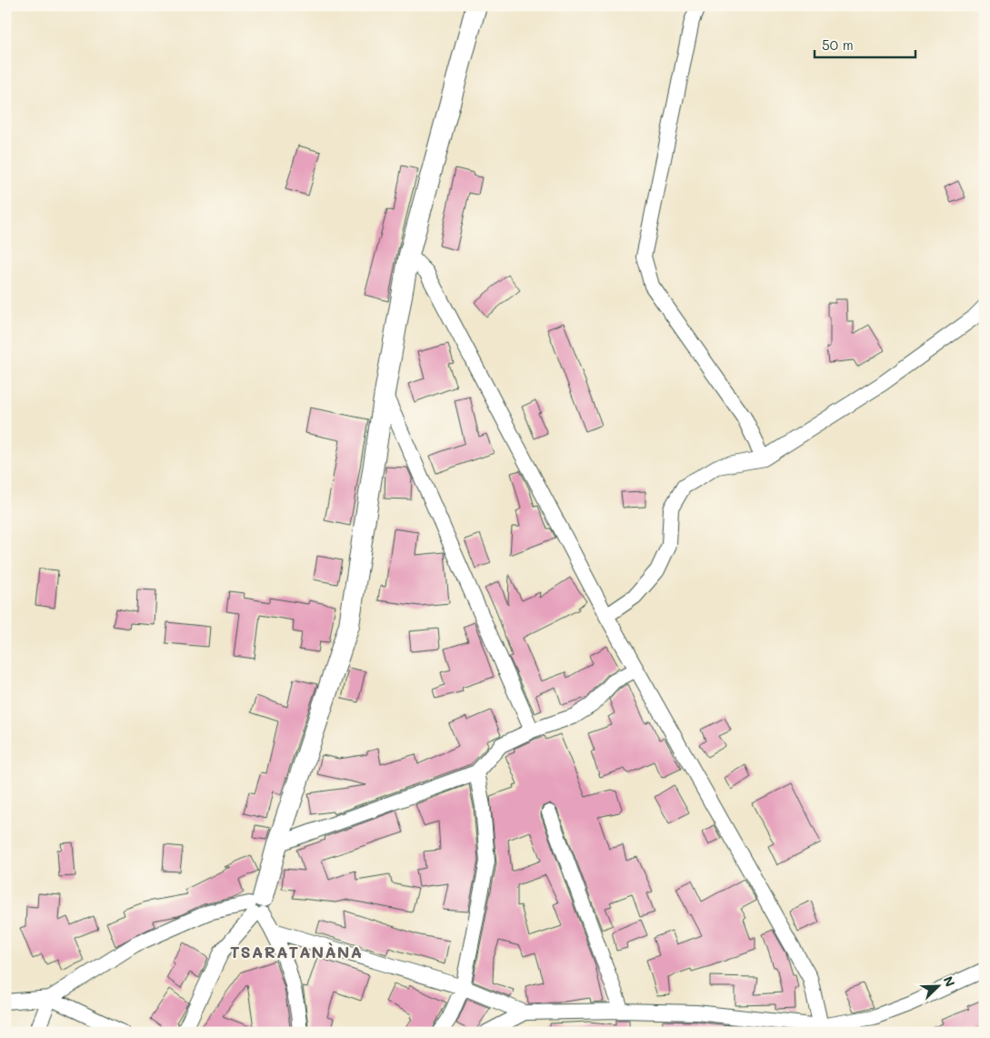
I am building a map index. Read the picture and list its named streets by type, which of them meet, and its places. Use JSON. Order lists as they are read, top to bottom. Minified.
{"districts":["TSARATANÀNA"],"scale_bar":"50 m","north":"top right"}
